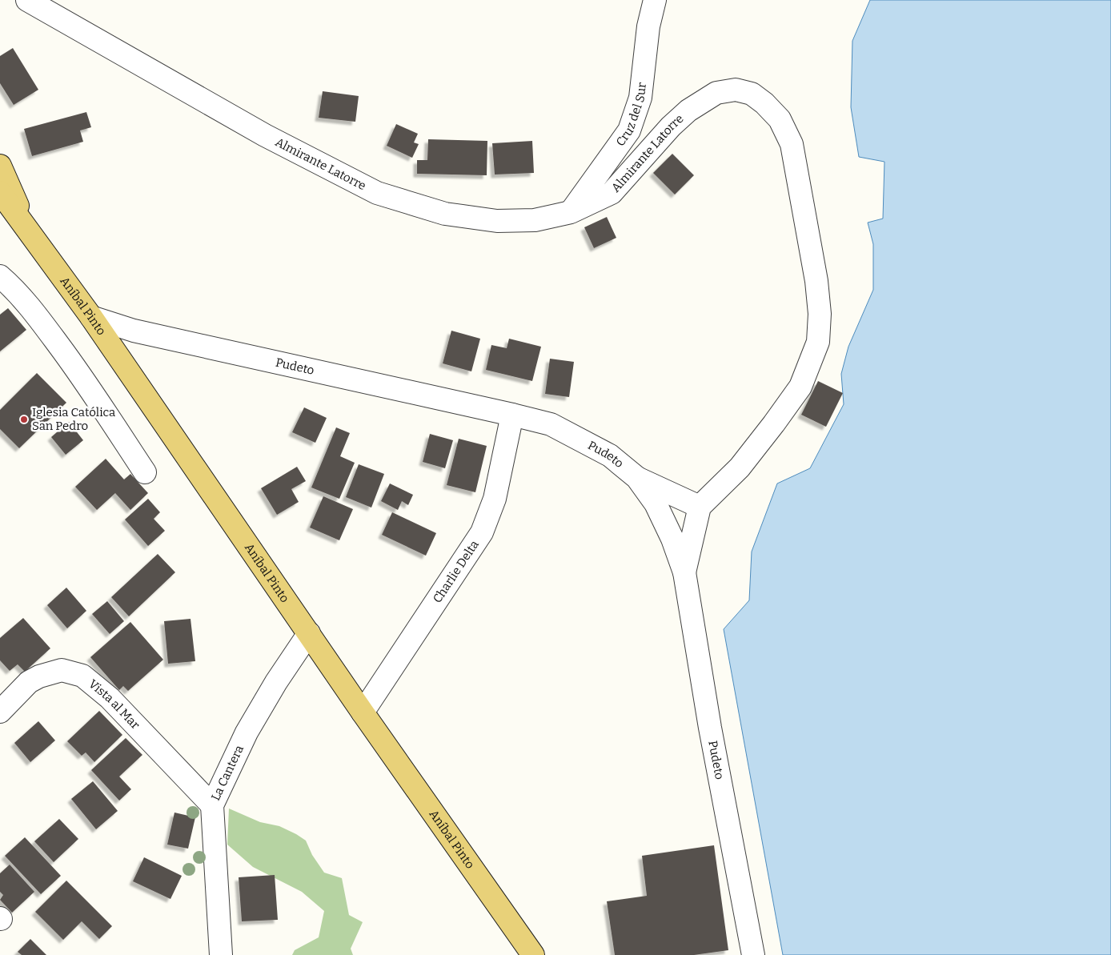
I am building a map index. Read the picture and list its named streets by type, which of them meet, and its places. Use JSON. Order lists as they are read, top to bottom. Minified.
{"streets":{"main road":["Aníbal Pinto"],"street":["Cruz del Sur","Almirante Latorre","Pudeto","Charlie Delta","Vista al Mar","La Cantera"]},"crossings":[["Cruz del Sur","Almirante Latorre"],["Aníbal Pinto","Pudeto"],["Aníbal Pinto","Charlie Delta"],["Aníbal Pinto","La Cantera"],["Pudeto","Charlie Delta"],["Vista al Mar","La Cantera"]],"places":["Iglesia Católica San Pedro"]}
